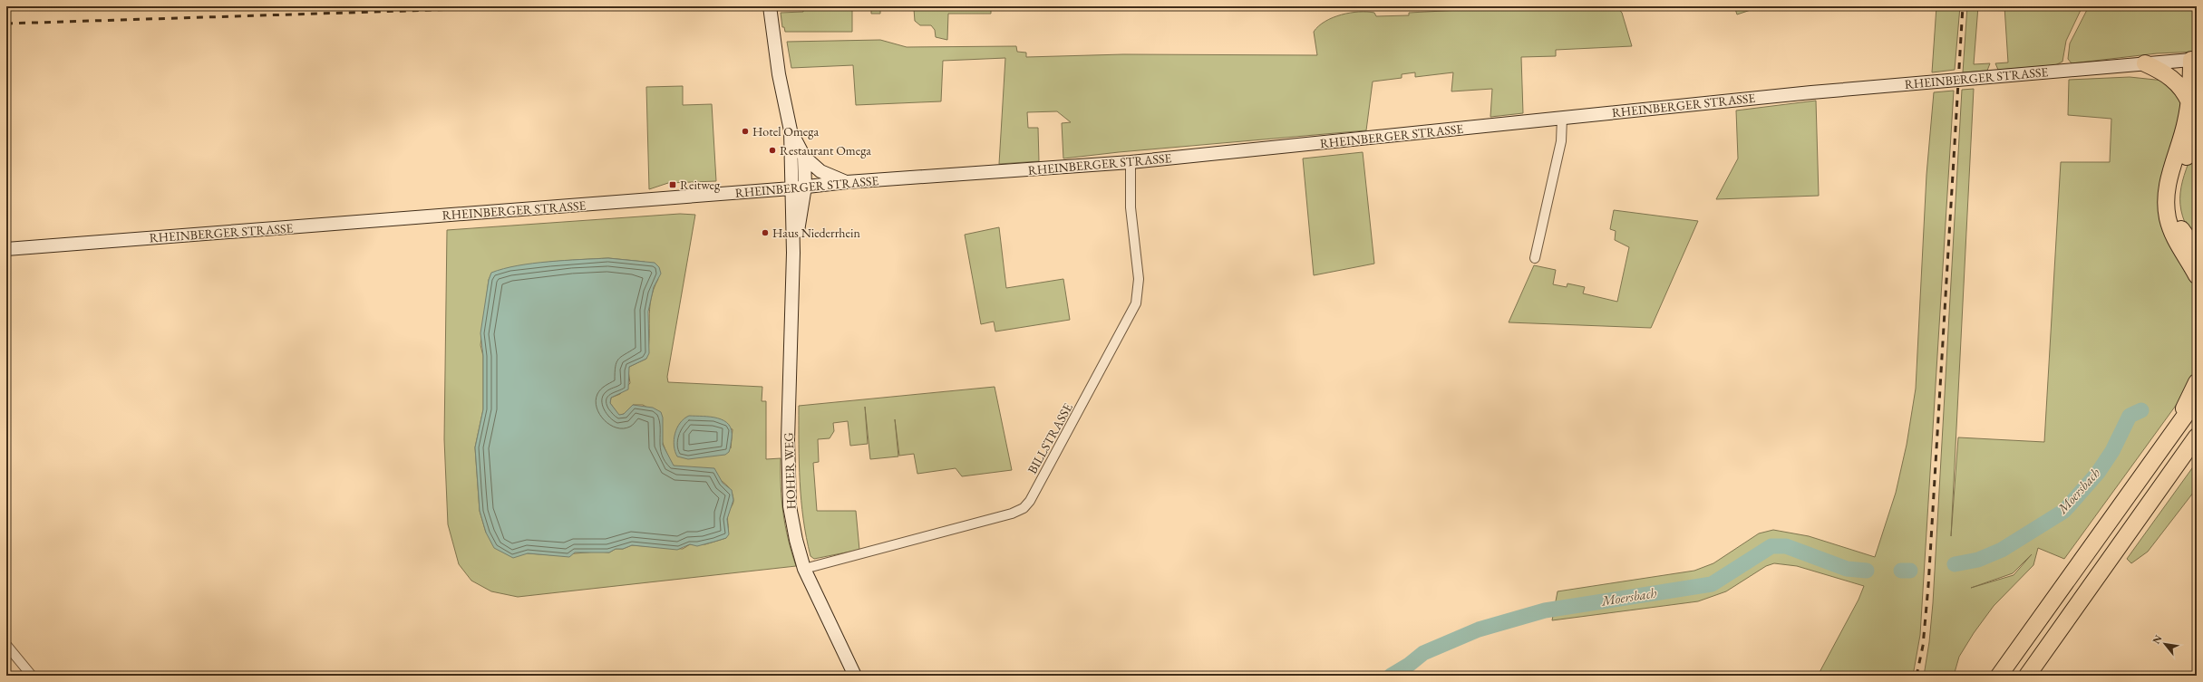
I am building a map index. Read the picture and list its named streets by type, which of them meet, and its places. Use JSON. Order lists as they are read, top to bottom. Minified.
{"streets":{"main road":["RHEINBERGER STRASSE","HOHER WEG"],"street":["BILLSTRASSE"]},"crossings":[["RHEINBERGER STRASSE","BILLSTRASSE"],["RHEINBERGER STRASSE","HOHER WEG"],["BILLSTRASSE","HOHER WEG"]],"water":["Moersbach"],"places":{"other":["Hotel Omega","Restaurant Omega","Haus Niederrhein"],"transit":["Reitweg"]},"north":"top left"}
